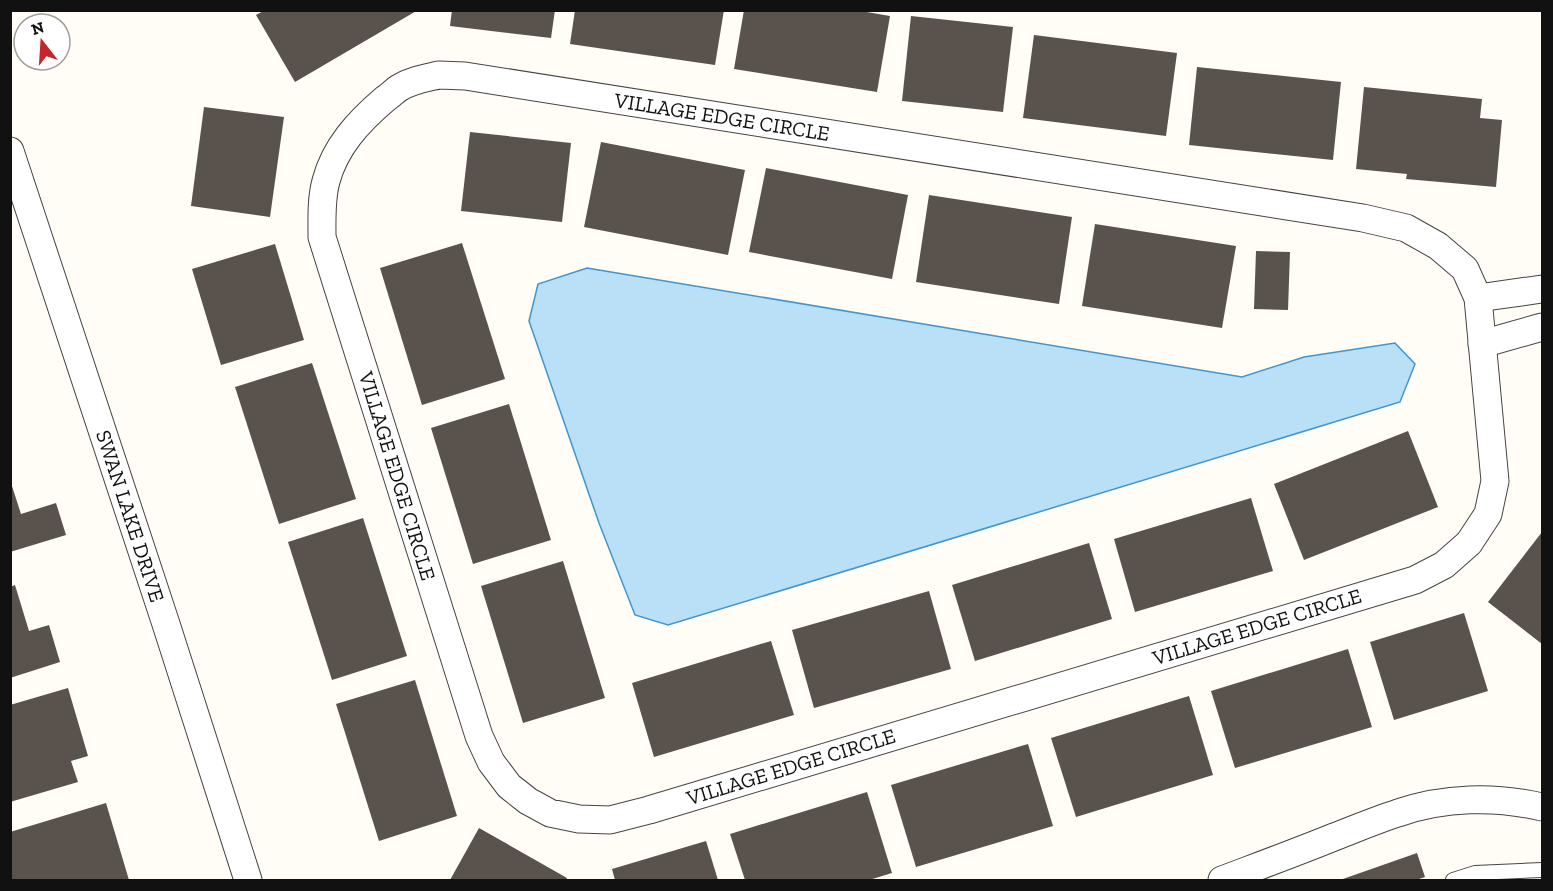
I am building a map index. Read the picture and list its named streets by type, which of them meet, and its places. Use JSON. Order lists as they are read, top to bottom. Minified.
{"streets":{"street":["VILLAGE EDGE CIRCLE","SWAN LAKE DRIVE"]},"north":"top"}
